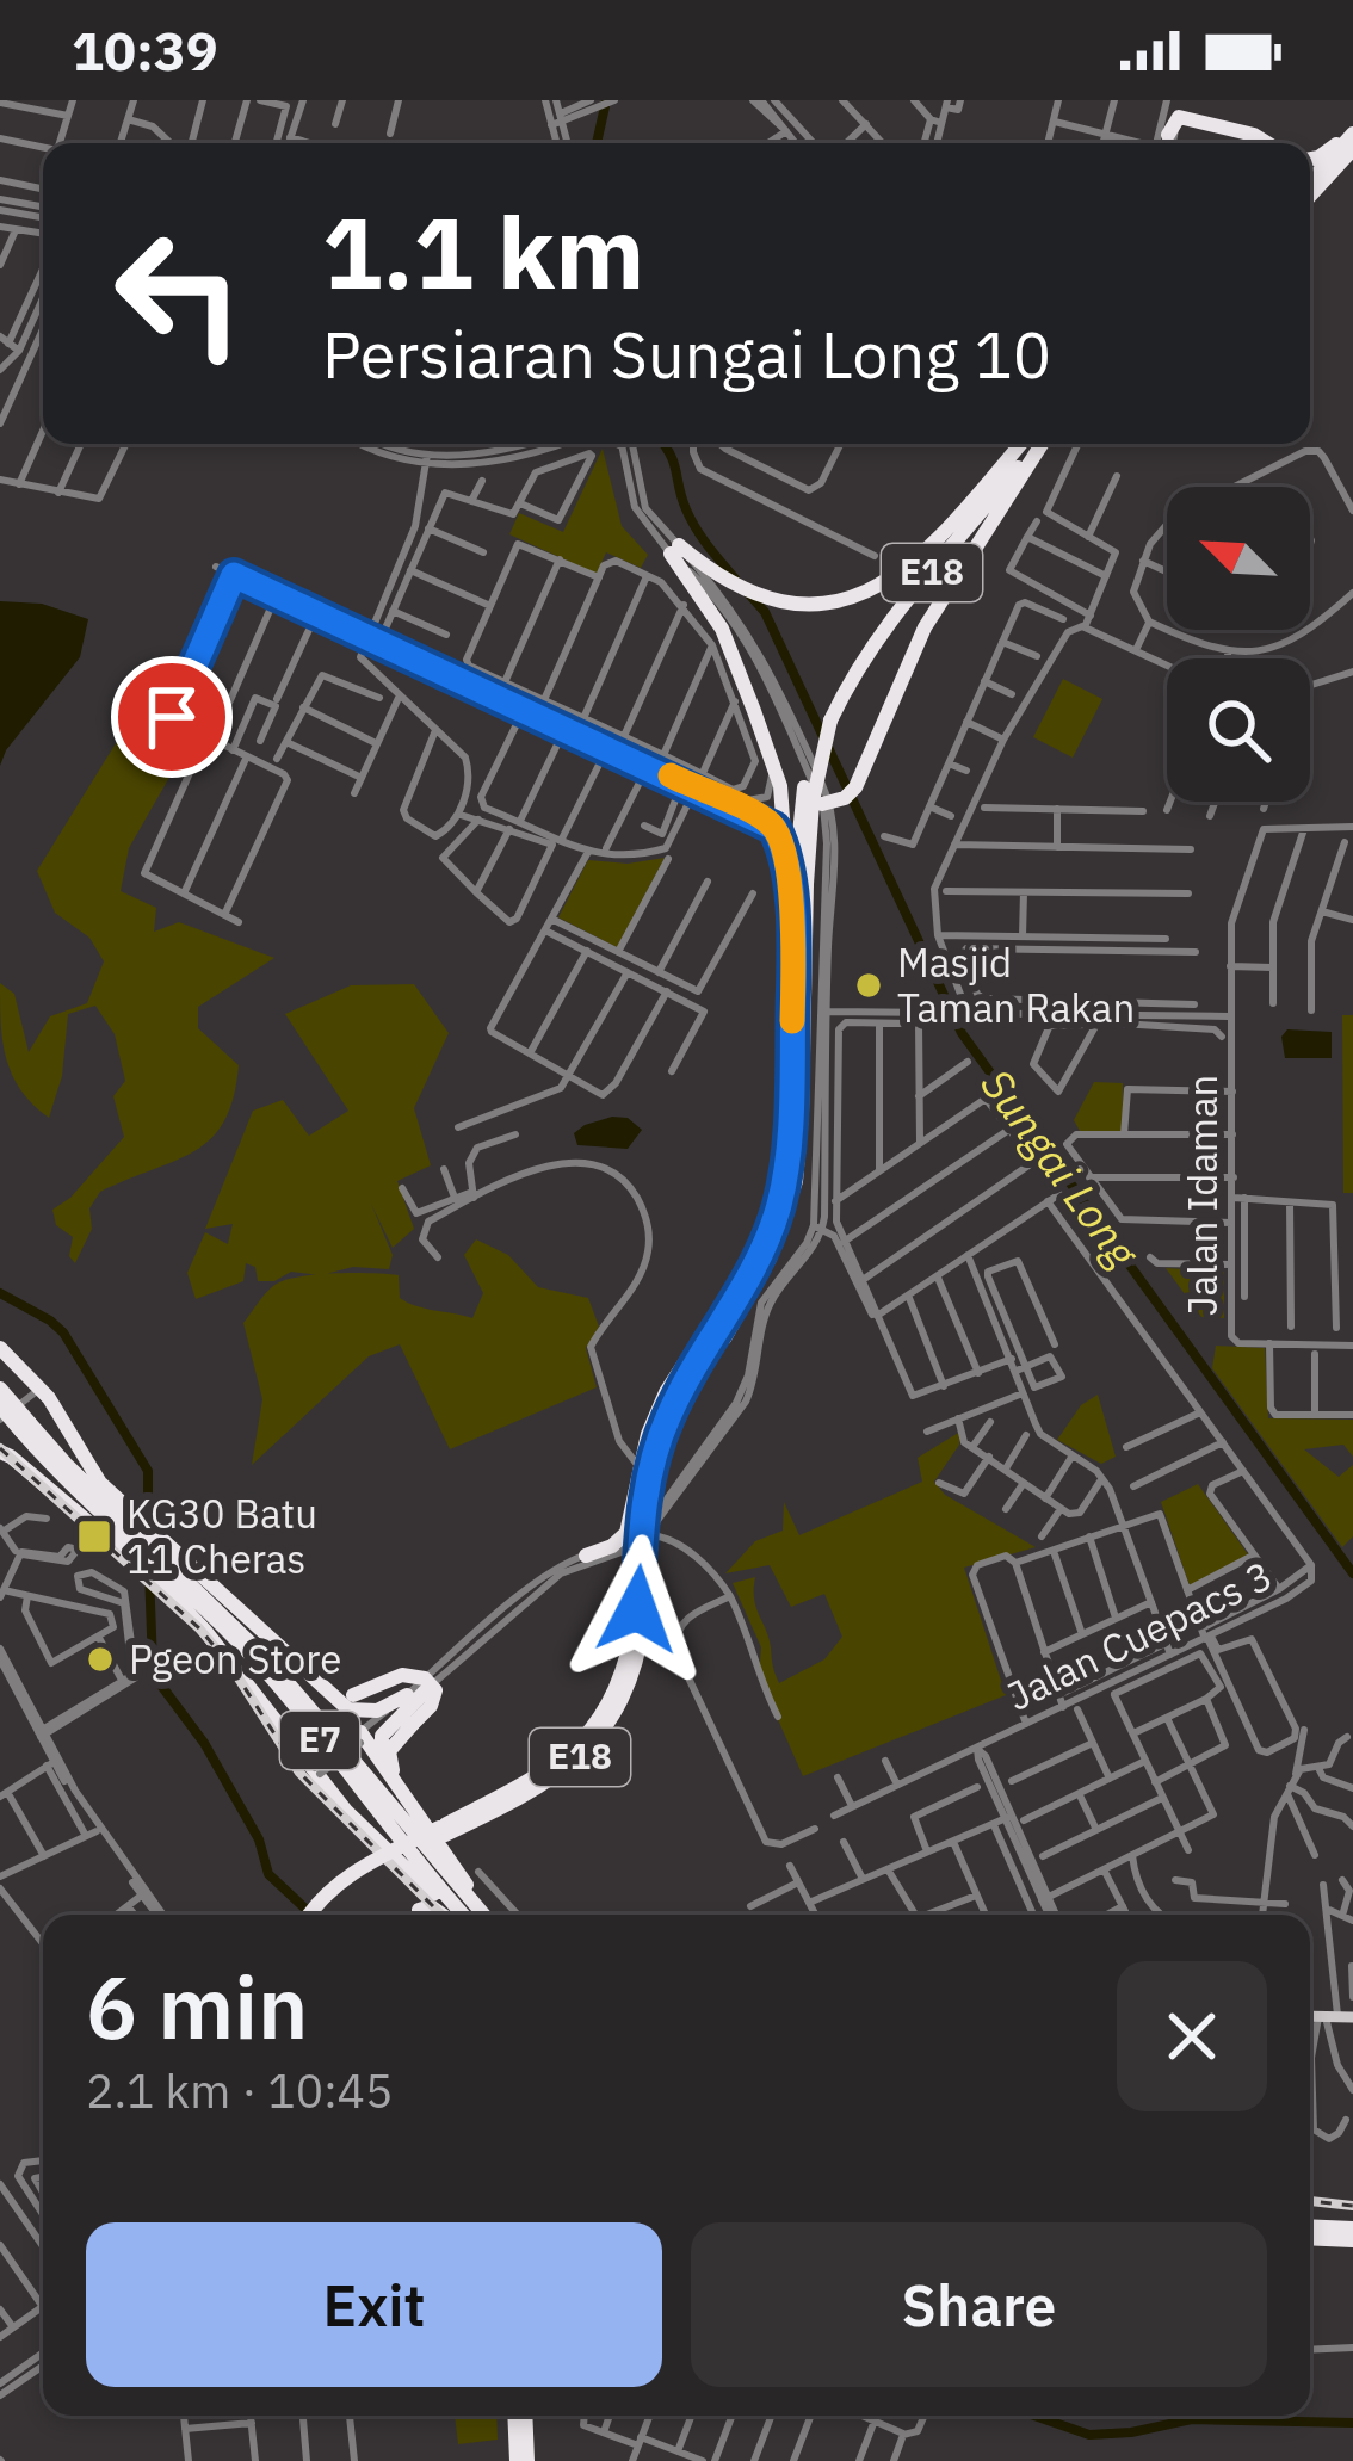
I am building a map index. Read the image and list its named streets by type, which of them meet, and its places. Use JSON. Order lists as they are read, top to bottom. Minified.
{"streets":{"highway":["E18","E7"],"street":["Jalan Idaman","Jalan Cuepacs 3"]},"water":["Sungai Long"],"places":{"other":["Masjid Taman Rakan","Pgeon Store"],"transit":["KG30 Batu 11 Cheras"]},"north":"top left","page":{"status":"10:39","turn":["1.1 km","Persiaran Sungai Long 10"],"heading":["6 min","2.1 km · 10:45"],"buttons":["Exit","Share"]}}
